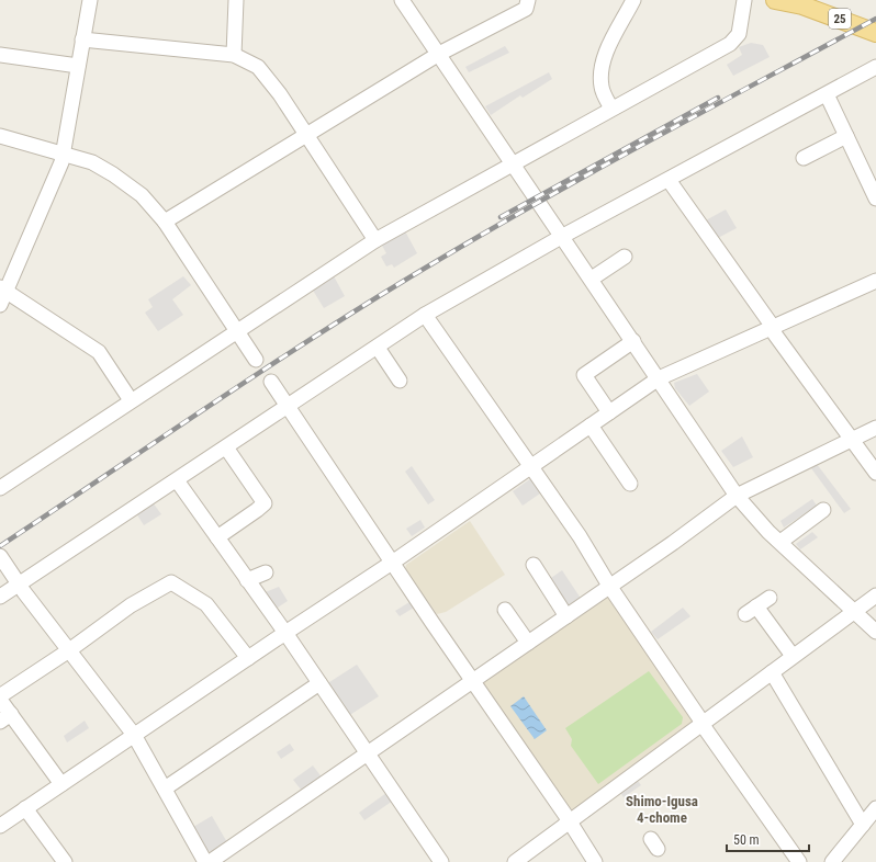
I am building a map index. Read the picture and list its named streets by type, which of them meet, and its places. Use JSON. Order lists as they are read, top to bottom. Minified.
{"streets":{"main road":["25"]},"districts":["Shimo-Igusa 4-chome"],"scale_bar":"50 m"}
